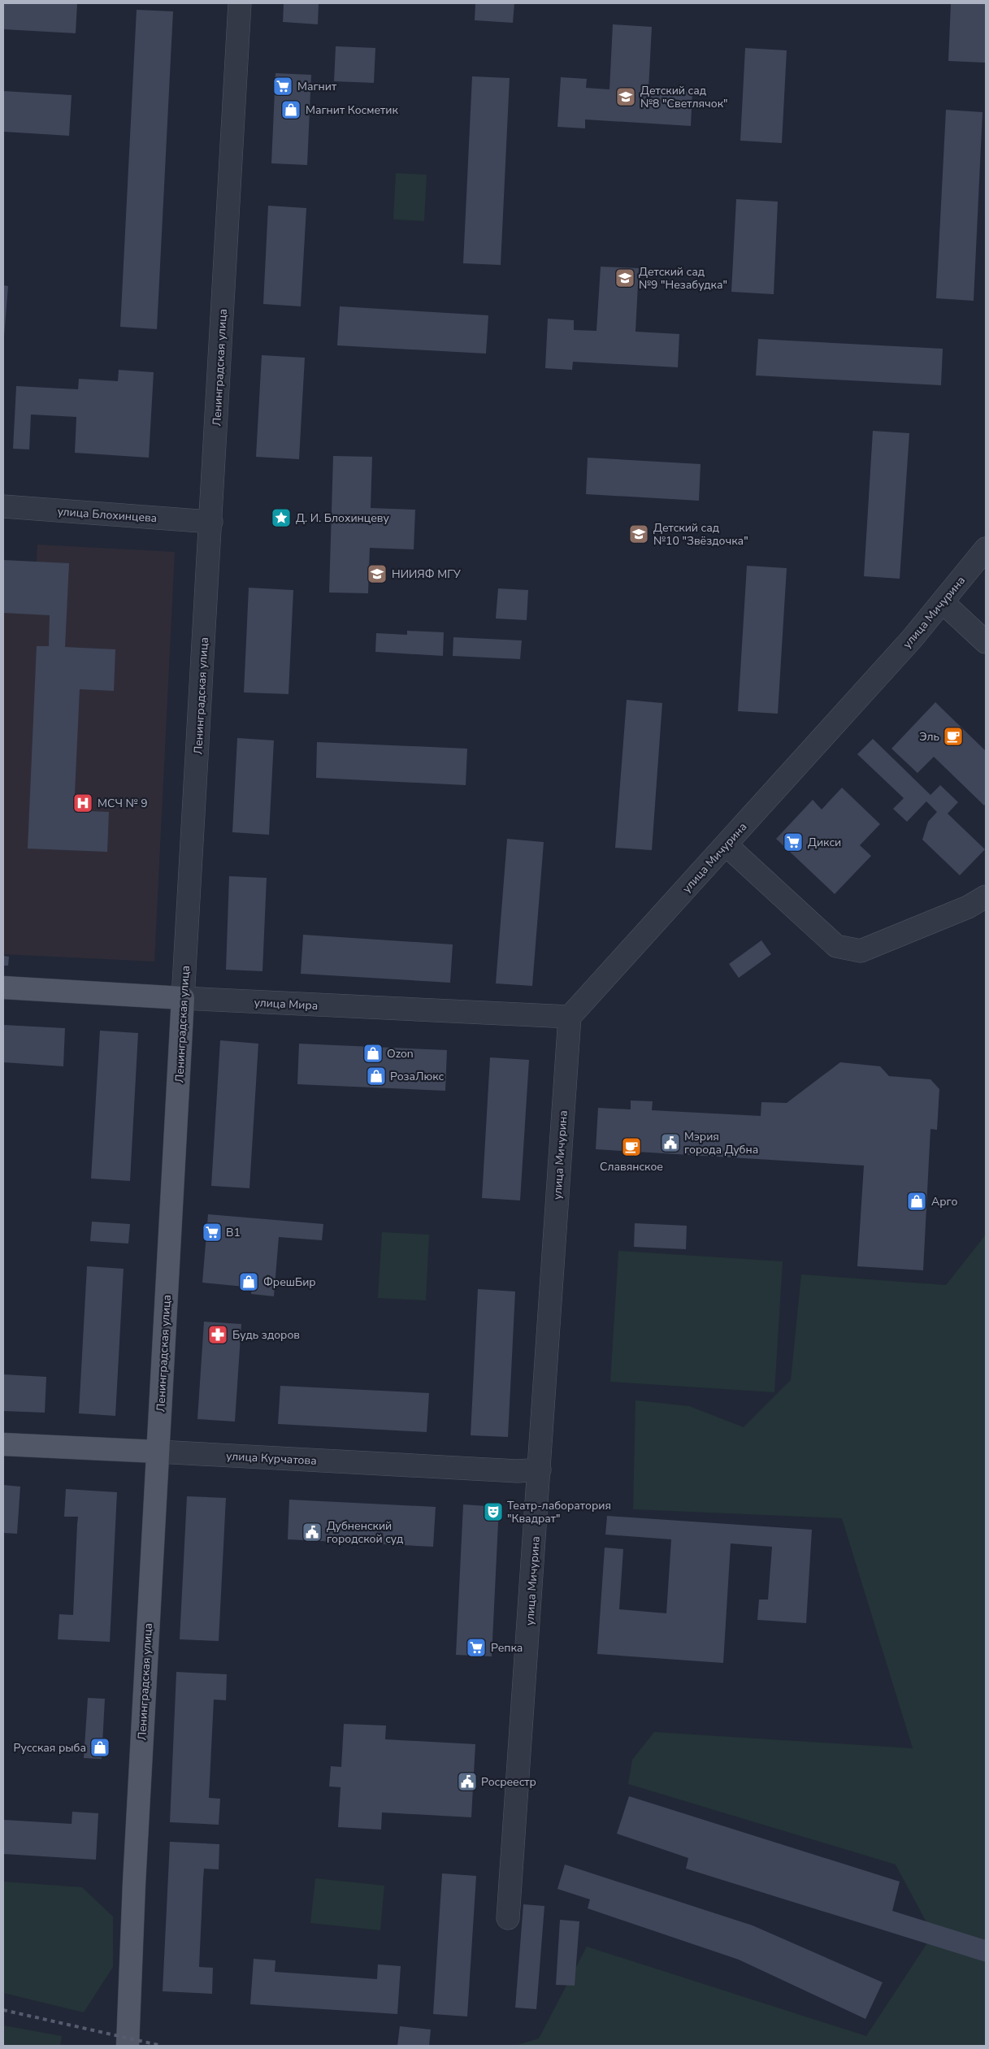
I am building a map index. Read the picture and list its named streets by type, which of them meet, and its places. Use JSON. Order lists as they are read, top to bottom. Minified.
{"streets":{"main road":["Ленинградская улица","улица Мира","улица Курчатова"],"street":["улица Блохинцева","улица Мичурина"]},"crossings":[["Ленинградская улица","улица Блохинцева"],["Ленинградская улица","улица Мира"],["Ленинградская улица","улица Курчатова"],["улица Мичурина","улица Мира"],["улица Мичурина","улица Курчатова"]],"places":{"supermarket":["Магнит","Дикси","В1","Репка"],"school or university":["Детский сад №8 \"Светлячок\"","Детский сад №9 \"Незабудка\"","Детский сад №10 \"Звёздочка\"","НИИЯФ МГУ"],"shop":["Магнит Косметик","Ozon","РозаЛюкс","Арго","ФрешБир","Русская рыба"],"place":["Д. И. Блохинцеву"],"cafe":["Эль","Славянское"],"hospital":["МСЧ № 9"],"public building":["Мэрия города Дубна","Дубненский городской суд","Росреестр"],"pharmacy":["Будь здоров"],"theatre":["Театр-лаборатория \"Квадрат\""]}}
